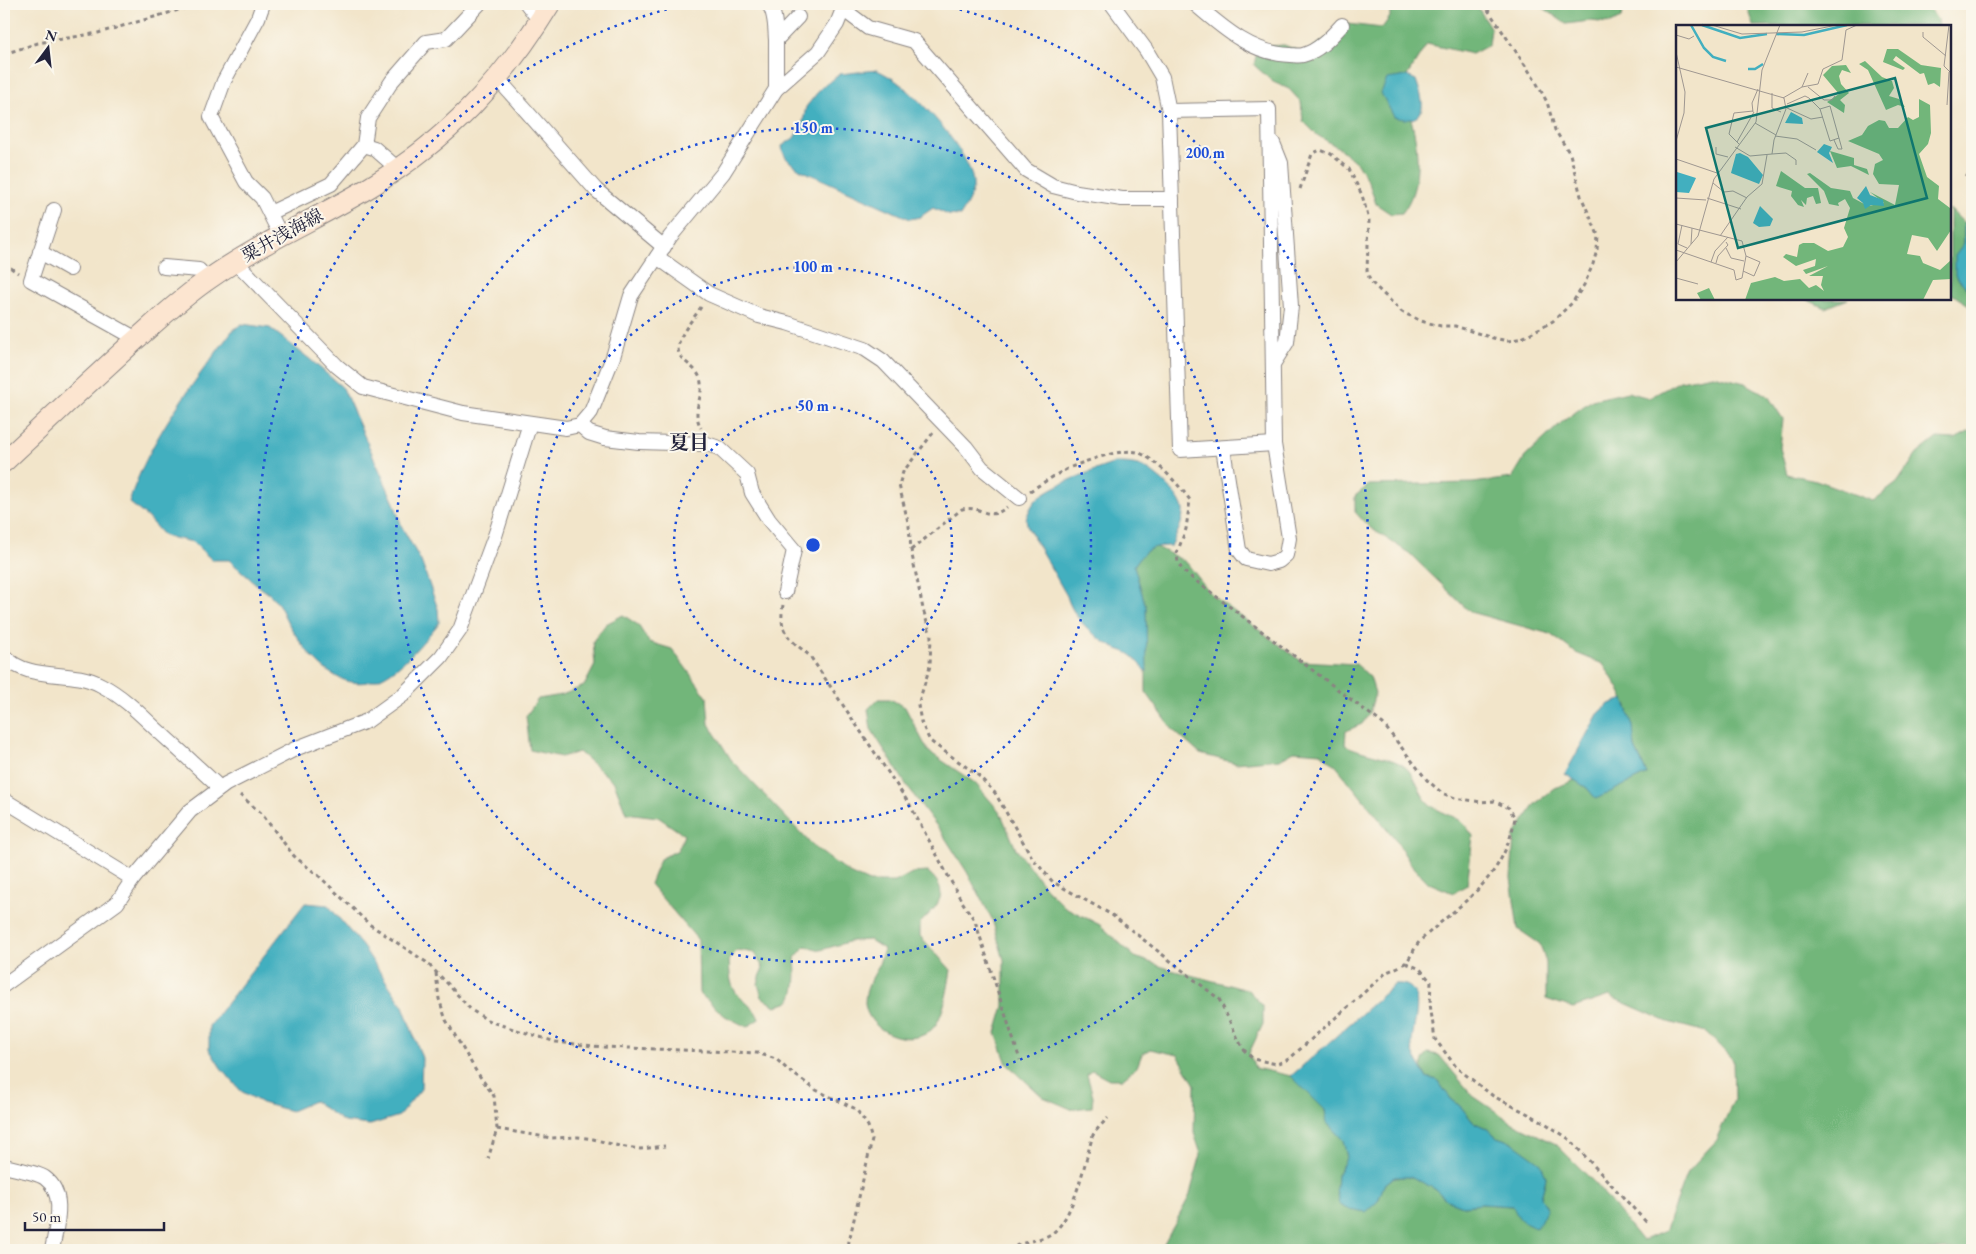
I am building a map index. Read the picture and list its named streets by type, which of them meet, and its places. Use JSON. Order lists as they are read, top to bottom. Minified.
{"streets":{"main road":["粟井浅海線"]},"districts":["夏目"],"scale_bar":"50 m","north":"top","rings":["150 m","200 m","100 m","50 m"]}
